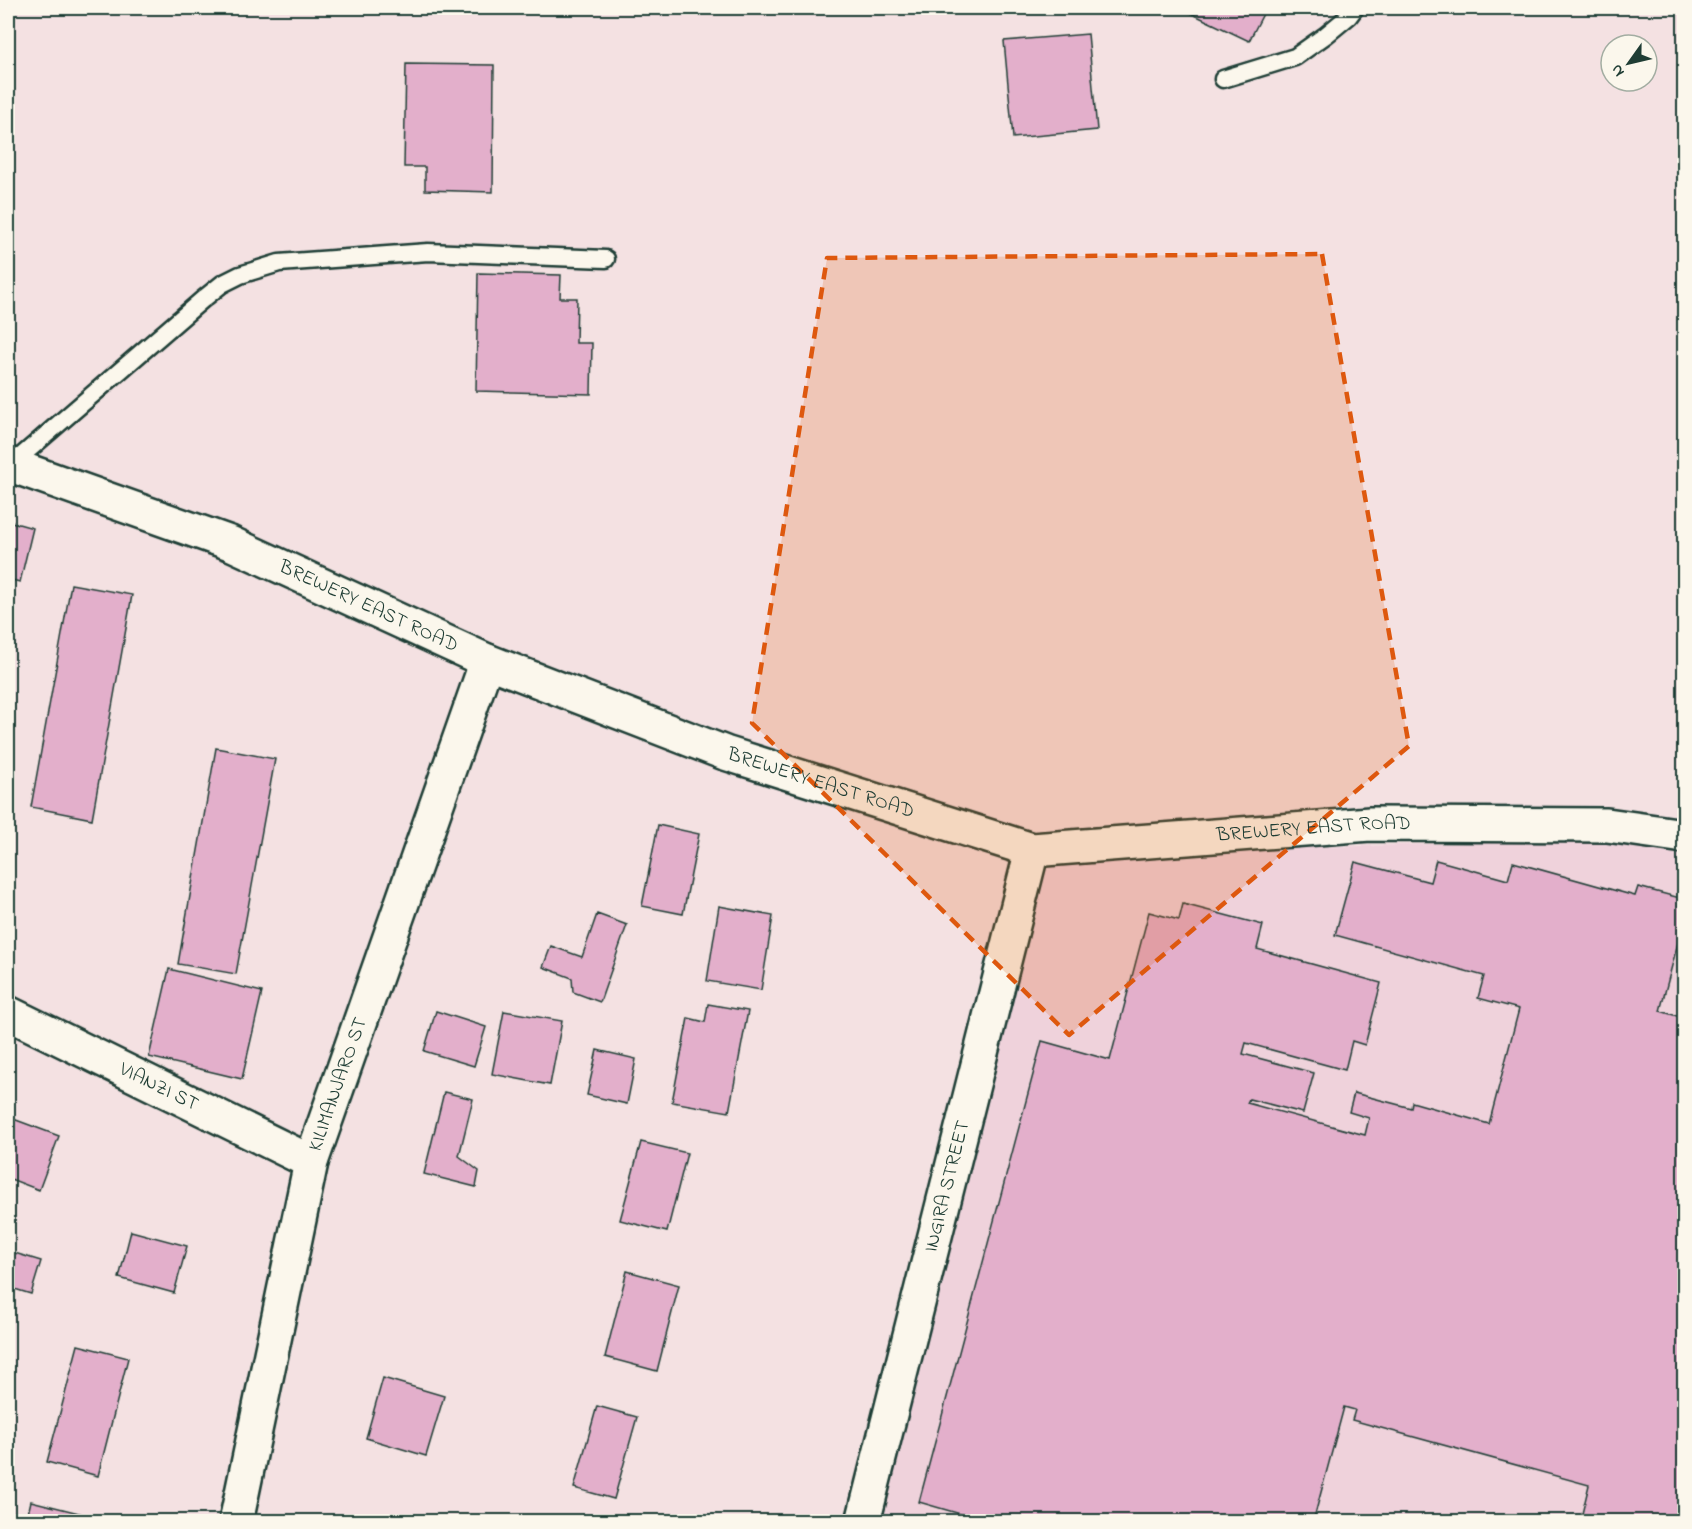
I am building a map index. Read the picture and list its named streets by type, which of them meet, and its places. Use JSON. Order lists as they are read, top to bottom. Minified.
{"streets":{"street":["BREWERY EAST ROAD","KILIMANJARO ST","VIANZI ST","INGIRA STREET"]},"crossings":[["BREWERY EAST ROAD","KILIMANJARO ST"],["BREWERY EAST ROAD","INGIRA STREET"],["KILIMANJARO ST","VIANZI ST"]],"north":"bottom left"}
